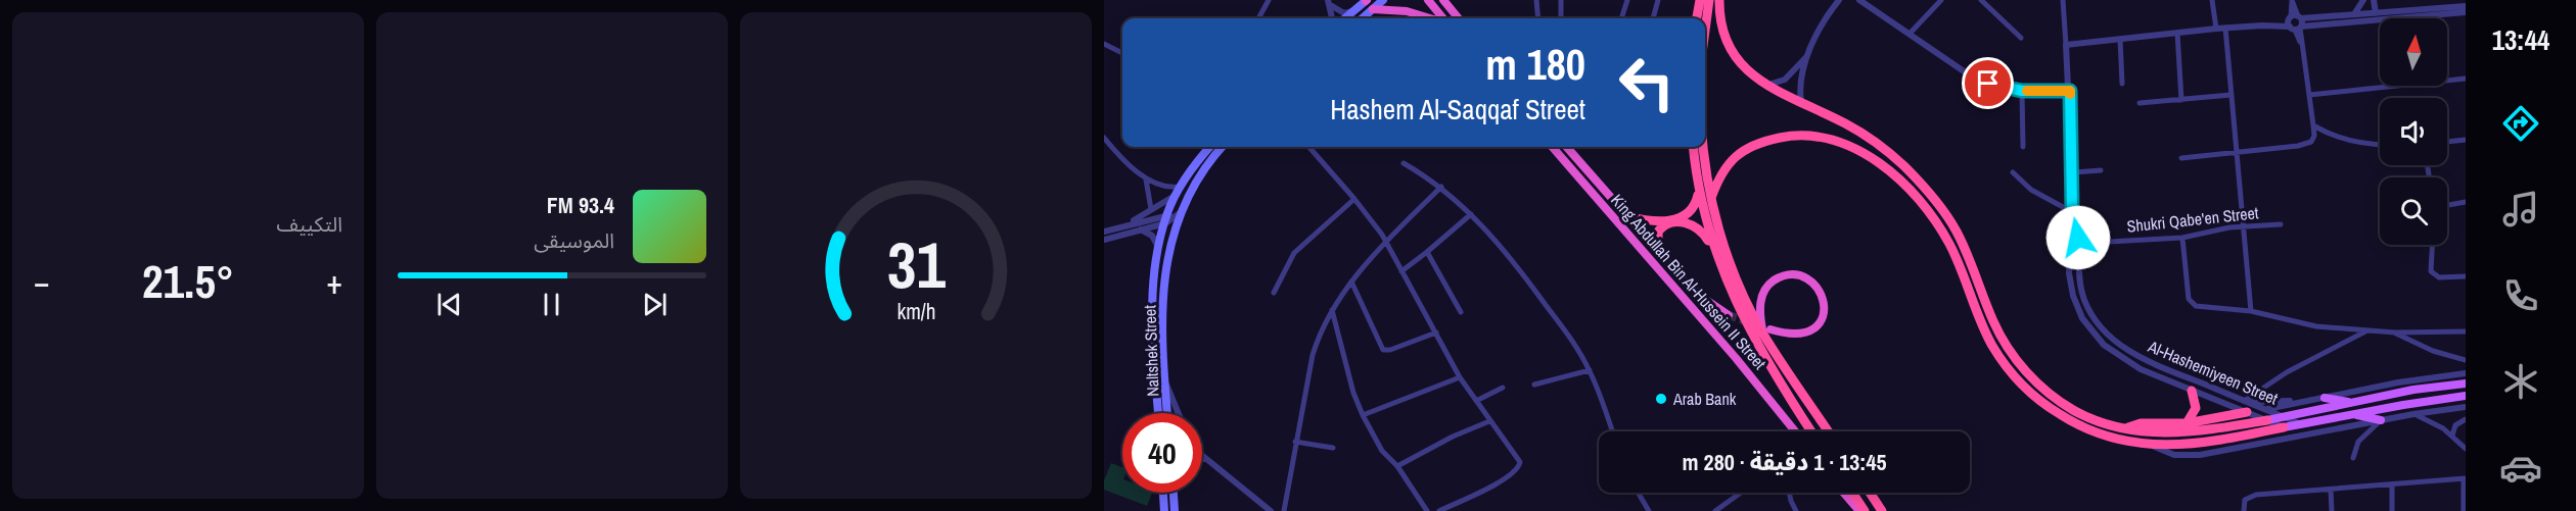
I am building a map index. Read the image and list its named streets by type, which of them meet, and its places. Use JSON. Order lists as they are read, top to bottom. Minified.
{"streets":{"highway":["King Abdullah Bin Al-Hussein II Street"],"main road":["Naltshek Street"],"street":["Shukri Qabe'en Street","Al-Hashemiyeen Street"]},"crossings":[["Shukri Qabe'en Street","Al-Hashemiyeen Street"]],"places":["Arab Bank"],"north":"top","page":{"tabs":"13:44","tile":"التكييف","turn":["180 m","Hashem Al-Saqqaf Street"],"song":["93.4 FM","الموسيقى"],"heat":["−","21.5°","+"],"limit":"40","trip":"13:45 · 1 دقيقة · 280 m","gauge":["31","km/h"]}}
